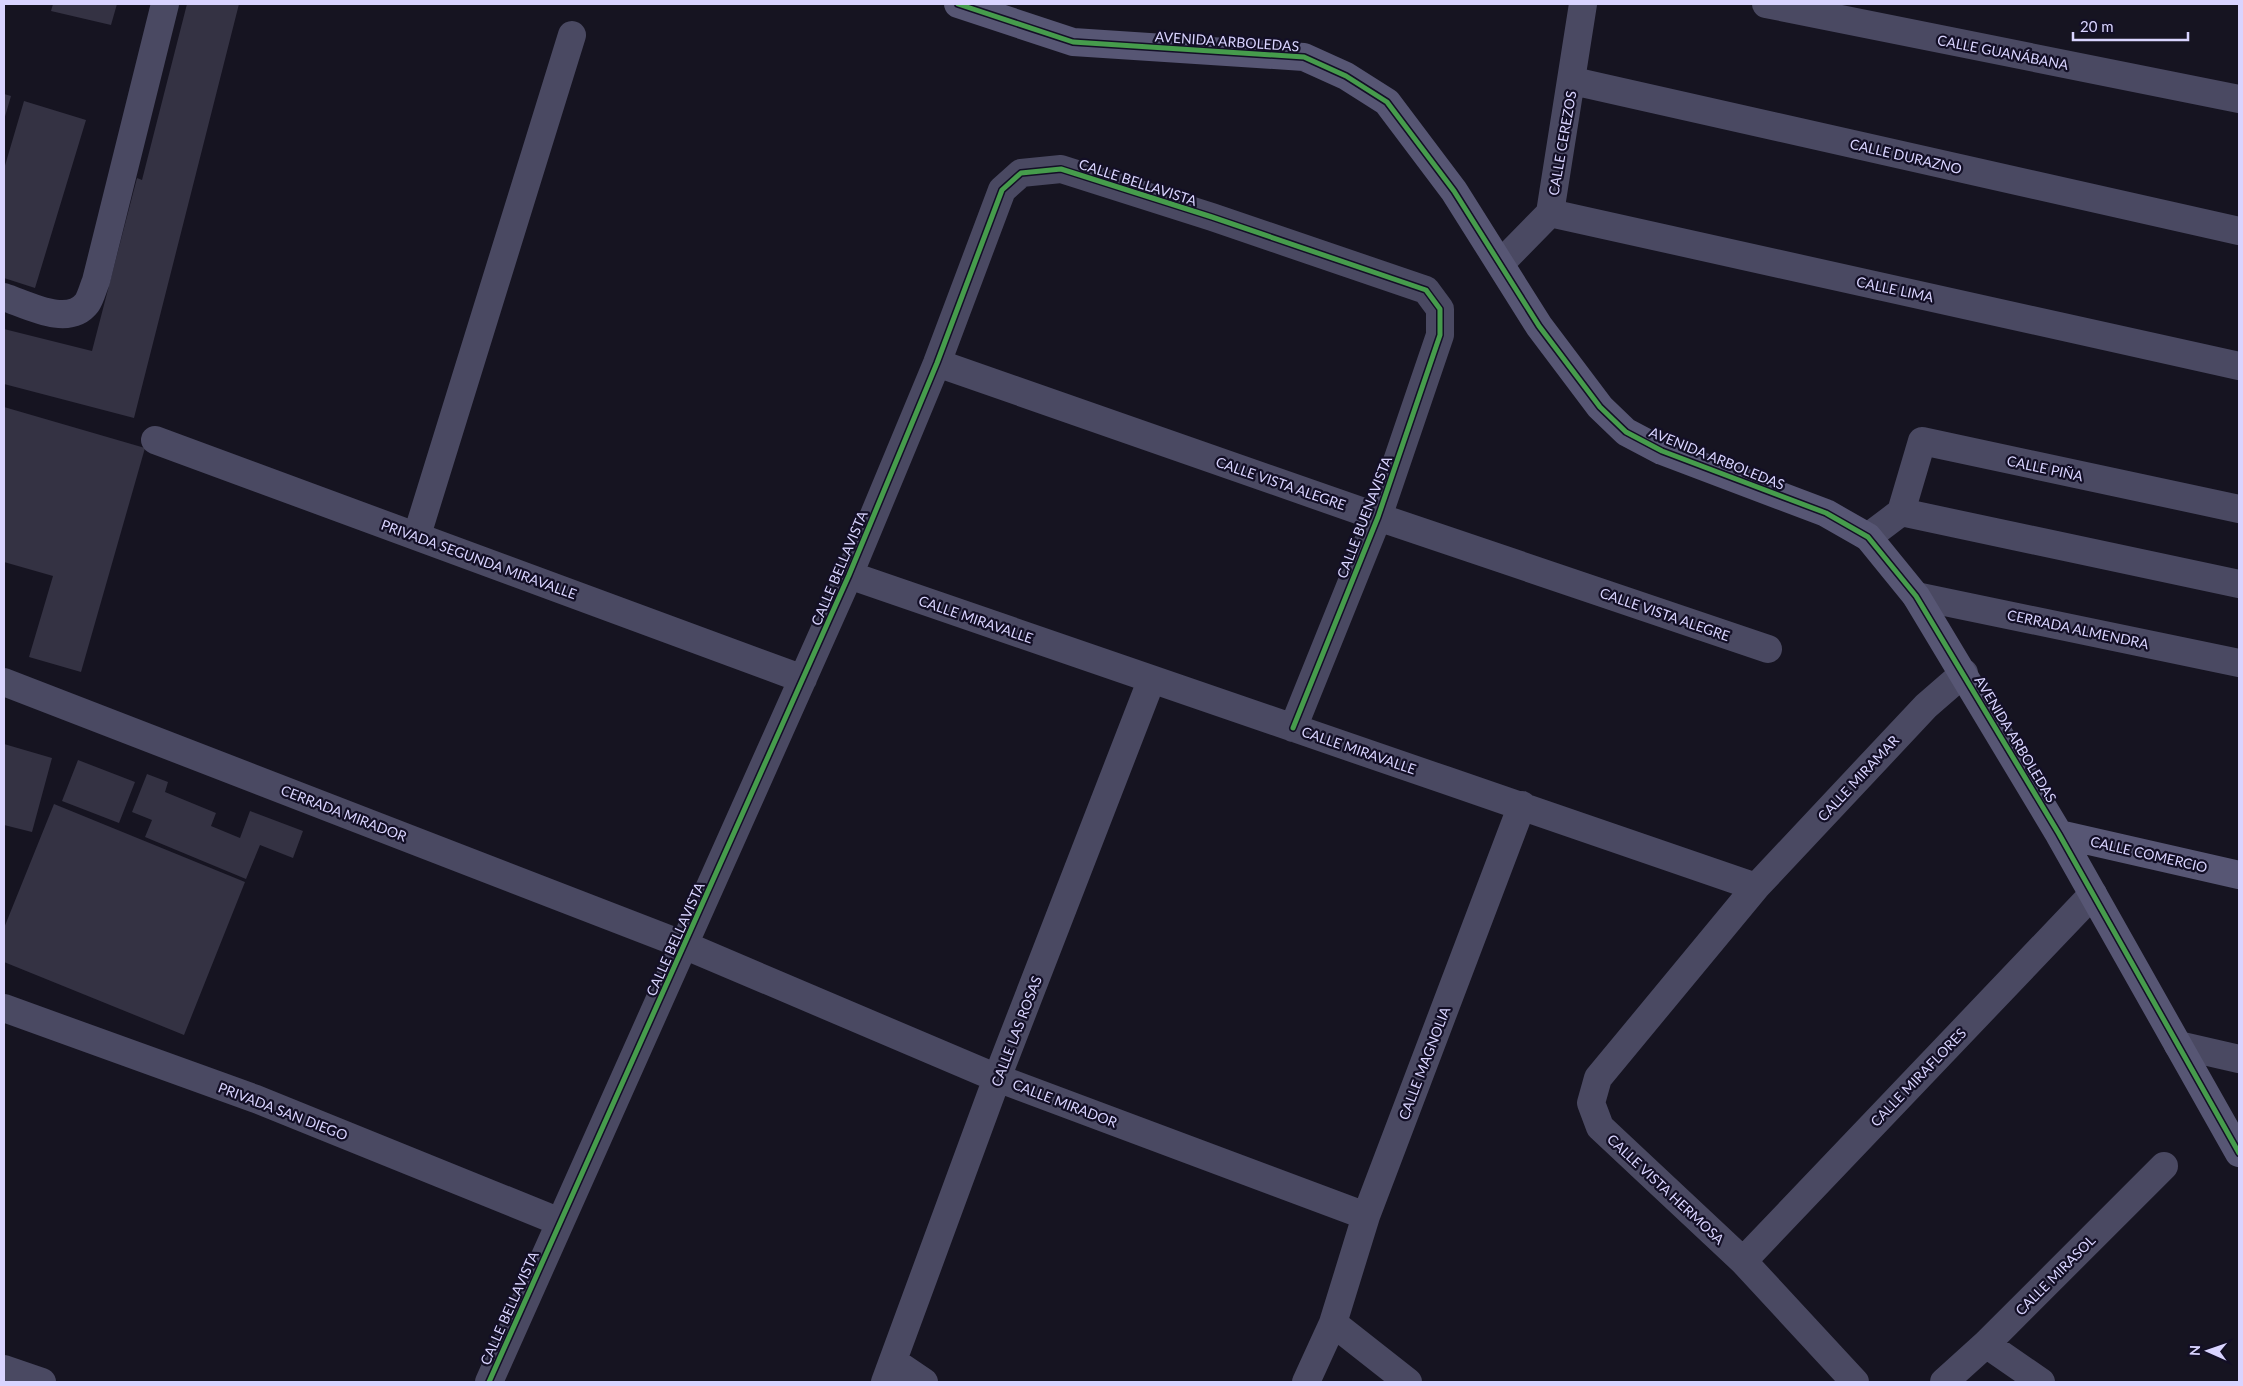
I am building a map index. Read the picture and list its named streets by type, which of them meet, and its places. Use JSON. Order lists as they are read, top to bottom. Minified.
{"streets":{"street":["AVENIDA ARBOLEDAS","CALLE GUANÁBANA","CALLE CEREZOS","CALLE DURAZNO","CALLE BELLAVISTA","CALLE LIMA","CALLE PIÑA","CALLE VISTA ALEGRE","CALLE BUENAVISTA","PRIVADA SEGUNDA MIRAVALLE","CALLE MIRAVALLE","CERRADA ALMENDRA","CALLE MIRAMAR","CERRADA MIRADOR","CALLE COMERCIO","CALLE LAS ROSAS","CALLE MAGNOLIA","CALLE MIRAFLORES","CALLE MIRADOR","PRIVADA SAN DIEGO","CALLE VISTA HERMOSA","CALLE MIRASOL"]},"crossings":[["AVENIDA ARBOLEDAS","CALLE CEREZOS"],["AVENIDA ARBOLEDAS","CERRADA ALMENDRA"],["AVENIDA ARBOLEDAS","CALLE MIRAMAR"],["AVENIDA ARBOLEDAS","CALLE COMERCIO"],["AVENIDA ARBOLEDAS","CALLE MIRAFLORES"],["CALLE CEREZOS","CALLE DURAZNO"],["CALLE CEREZOS","CALLE LIMA"],["CALLE BELLAVISTA","CALLE VISTA ALEGRE"],["CALLE BELLAVISTA","CALLE BUENAVISTA"],["CALLE BELLAVISTA","PRIVADA SEGUNDA MIRAVALLE"],["CALLE BELLAVISTA","CALLE MIRAVALLE"],["CALLE BELLAVISTA","CERRADA MIRADOR"],["CALLE BELLAVISTA","CALLE MIRADOR"],["CALLE BELLAVISTA","PRIVADA SAN DIEGO"],["CALLE VISTA ALEGRE","CALLE BUENAVISTA"],["CALLE BUENAVISTA","CALLE MIRAVALLE"],["CALLE MIRAVALLE","CALLE MIRAMAR"],["CALLE MIRAVALLE","CALLE LAS ROSAS"],["CALLE MIRAVALLE","CALLE MAGNOLIA"],["CALLE MIRAVALLE","CALLE VISTA HERMOSA"],["CALLE MIRAMAR","CALLE VISTA HERMOSA"],["CERRADA MIRADOR","CALLE MIRADOR"],["CALLE LAS ROSAS","CALLE MIRADOR"],["CALLE MAGNOLIA","CALLE MIRADOR"],["CALLE MIRAFLORES","CALLE VISTA HERMOSA"]],"scale_bar":"20 m","north":"left"}
